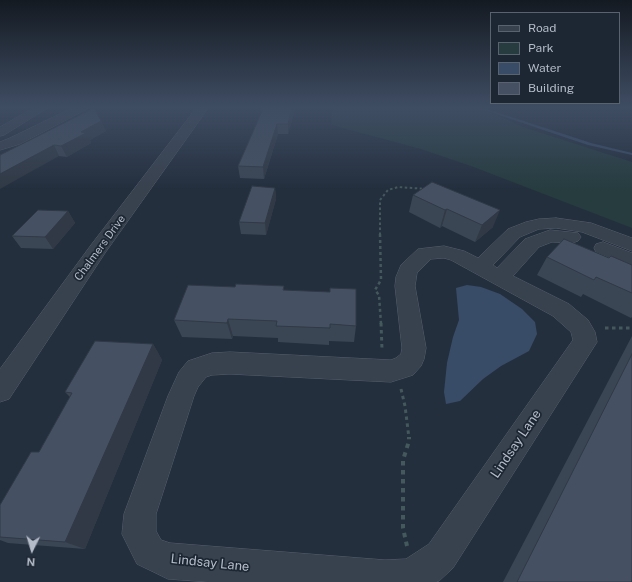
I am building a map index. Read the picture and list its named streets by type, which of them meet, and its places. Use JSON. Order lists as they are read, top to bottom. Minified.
{"streets":{"street":["Chalmers Drive","Lindsay Lane"]},"legend":["Road","Park","Water","Building"],"north":"bottom"}
